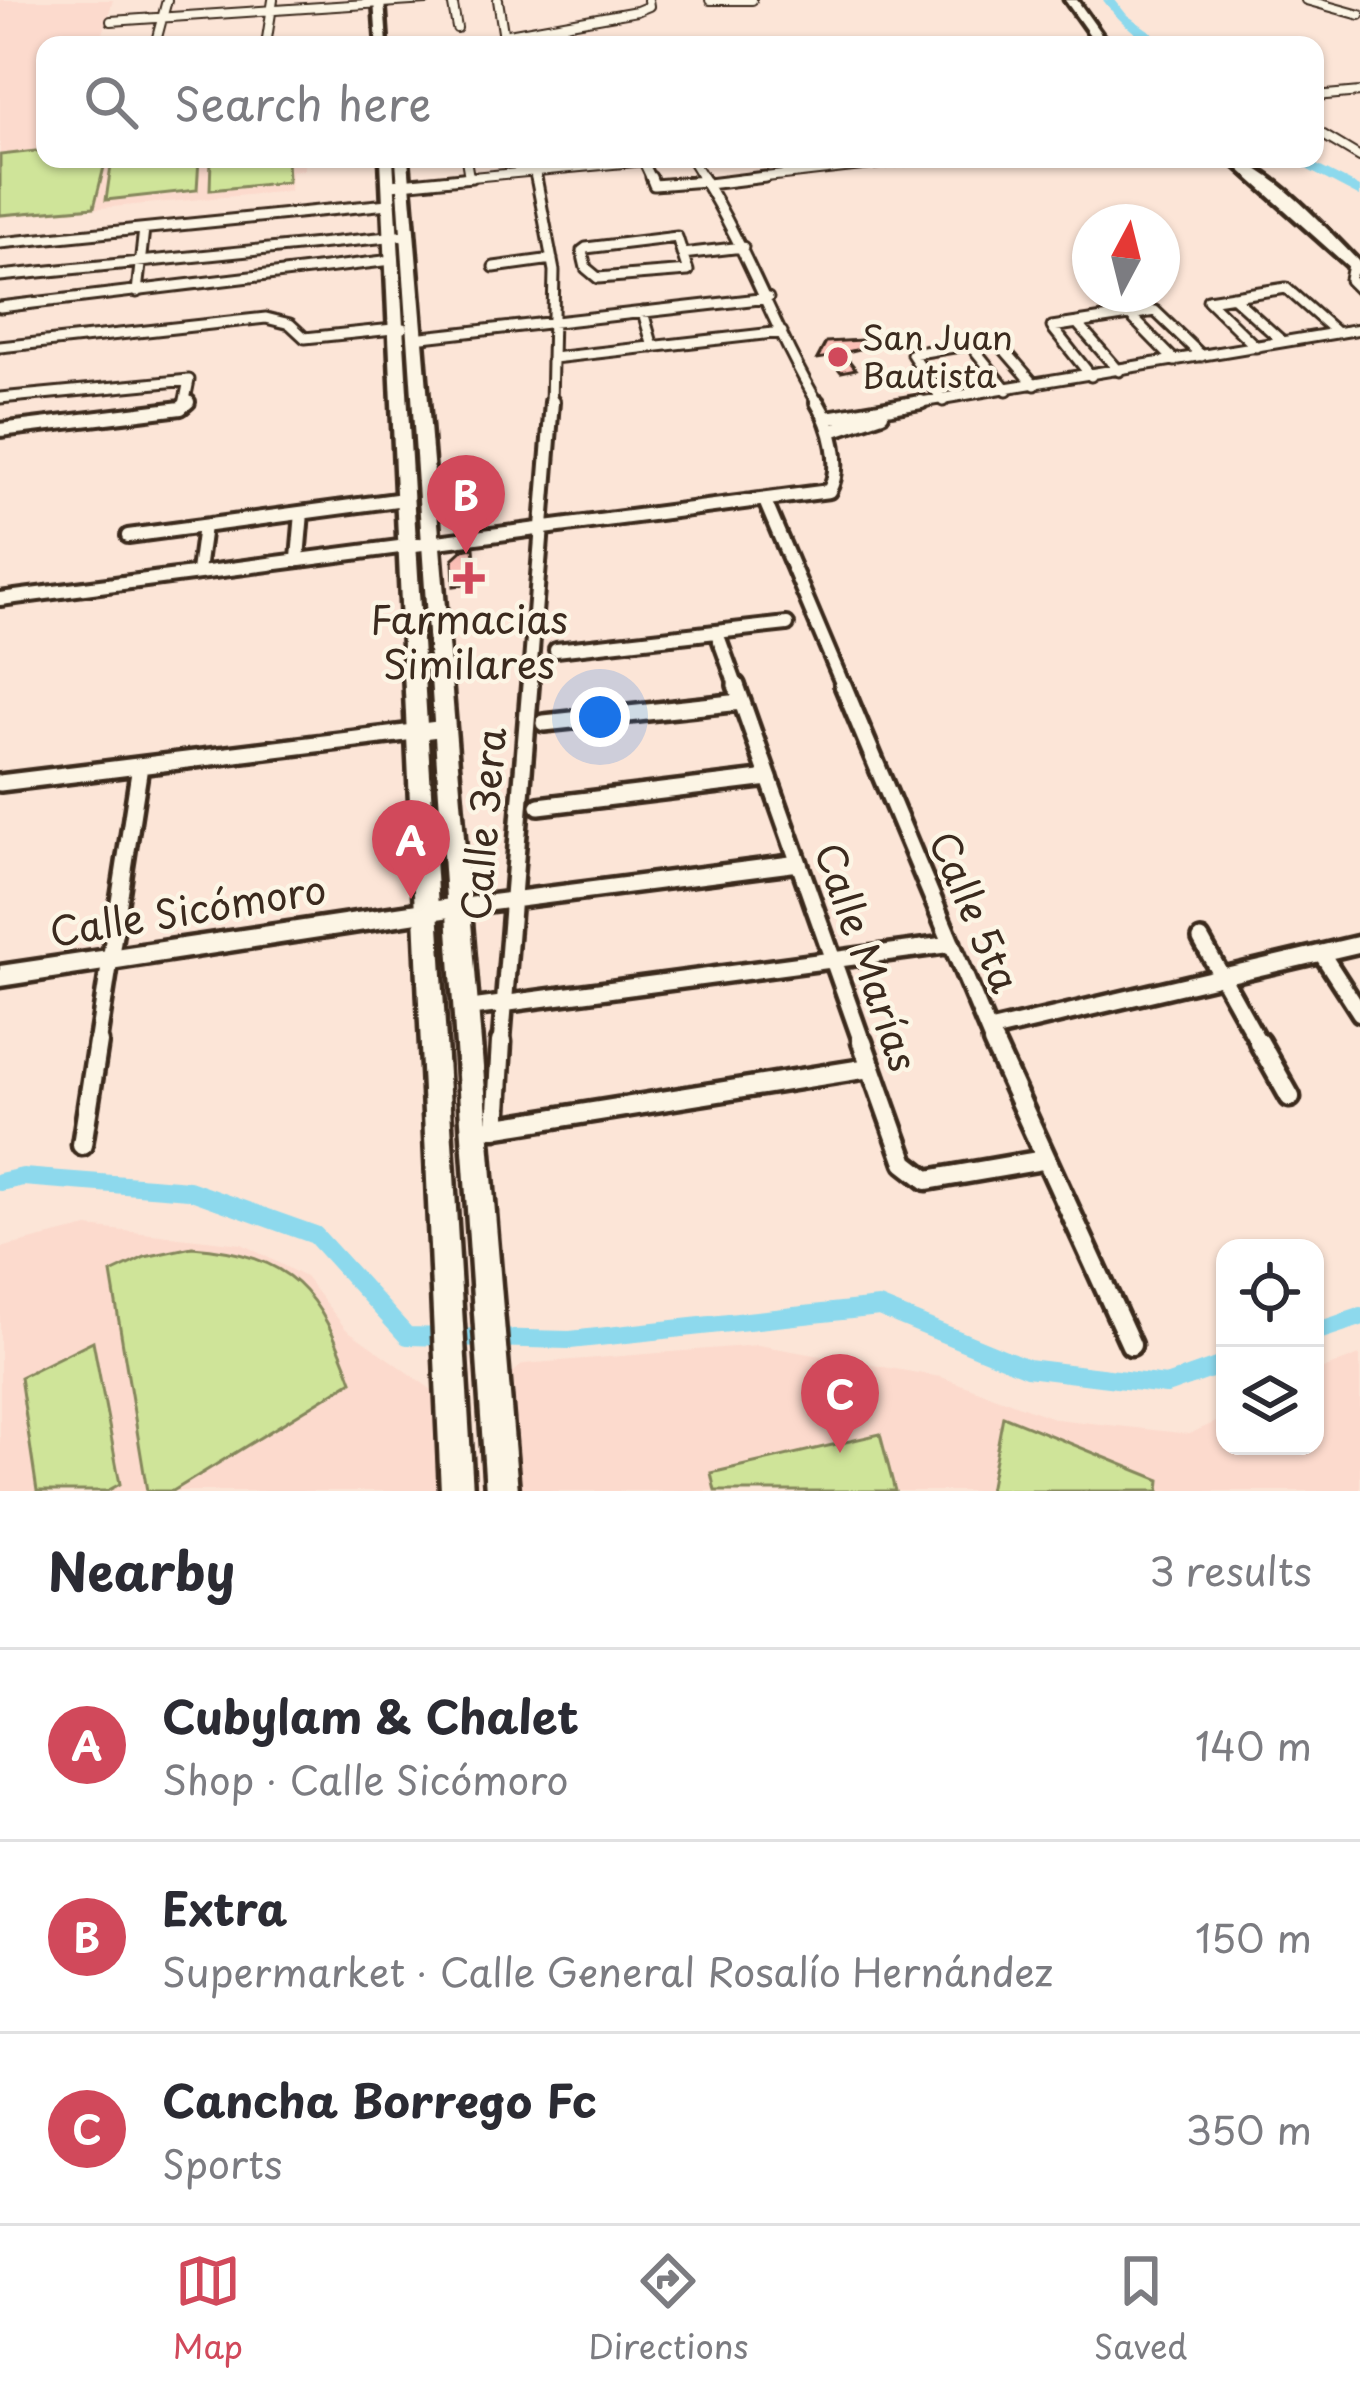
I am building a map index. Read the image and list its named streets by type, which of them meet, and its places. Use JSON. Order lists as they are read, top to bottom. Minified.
{"streets":{"street":["Calle 3era","Calle Sicómoro","Calle 5ta","Calle Marías"]},"crossings":[["Calle 5ta","Calle Marías"]],"places":{"other":["San Juan Bautista"],"health":["Farmacias Similares"]},"north":"top","page":{"search":"Search here","pins":["B","A","C"],"heading":["Nearby","3 results"],"list":[{"mark":"A","name":"Cubylam & Chalet","note":"Shop · Calle Sicómoro","value":"140 m"},{"mark":"B","name":"Extra","note":"Supermarket · Calle General Rosalío Hernández","value":"150 m"},{"mark":"C","name":"Cancha Borrego Fc","note":"Sports","value":"350 m"}],"nav":["Map","Directions","Saved"]}}
